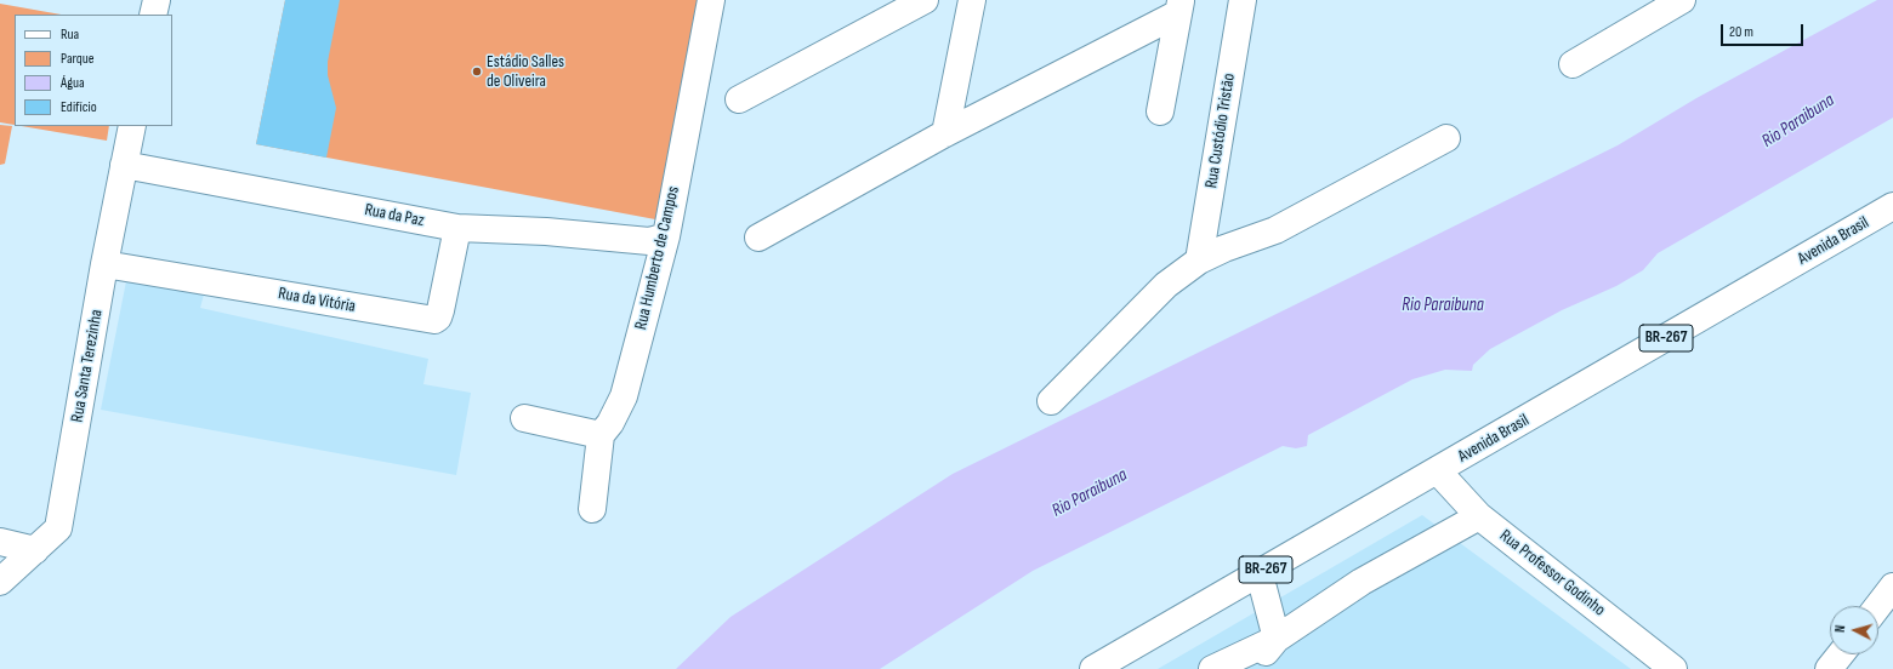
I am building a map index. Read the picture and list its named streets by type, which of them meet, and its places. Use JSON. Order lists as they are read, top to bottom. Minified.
{"streets":{"main road":["Rua Custódio Tristão","Rua da Paz","Avenida Brasil","Rua Humberto de Campos","Rua da Vitória","BR-267","Rua Santa Terezinha","Rua Professor Godinho"]},"crossings":[["Rua da Paz","Rua Humberto de Campos"],["Rua da Paz","Rua da Vitória"],["Rua da Paz","Rua Santa Terezinha"],["Avenida Brasil","Rua Professor Godinho"],["Rua da Vitória","Rua Santa Terezinha"]],"water":["Rio Paraibuna"],"places":["Estádio Salles de Oliveira"],"legend":["Rua","Parque","Água","Edifício"],"scale_bar":"20 m","north":"left"}
